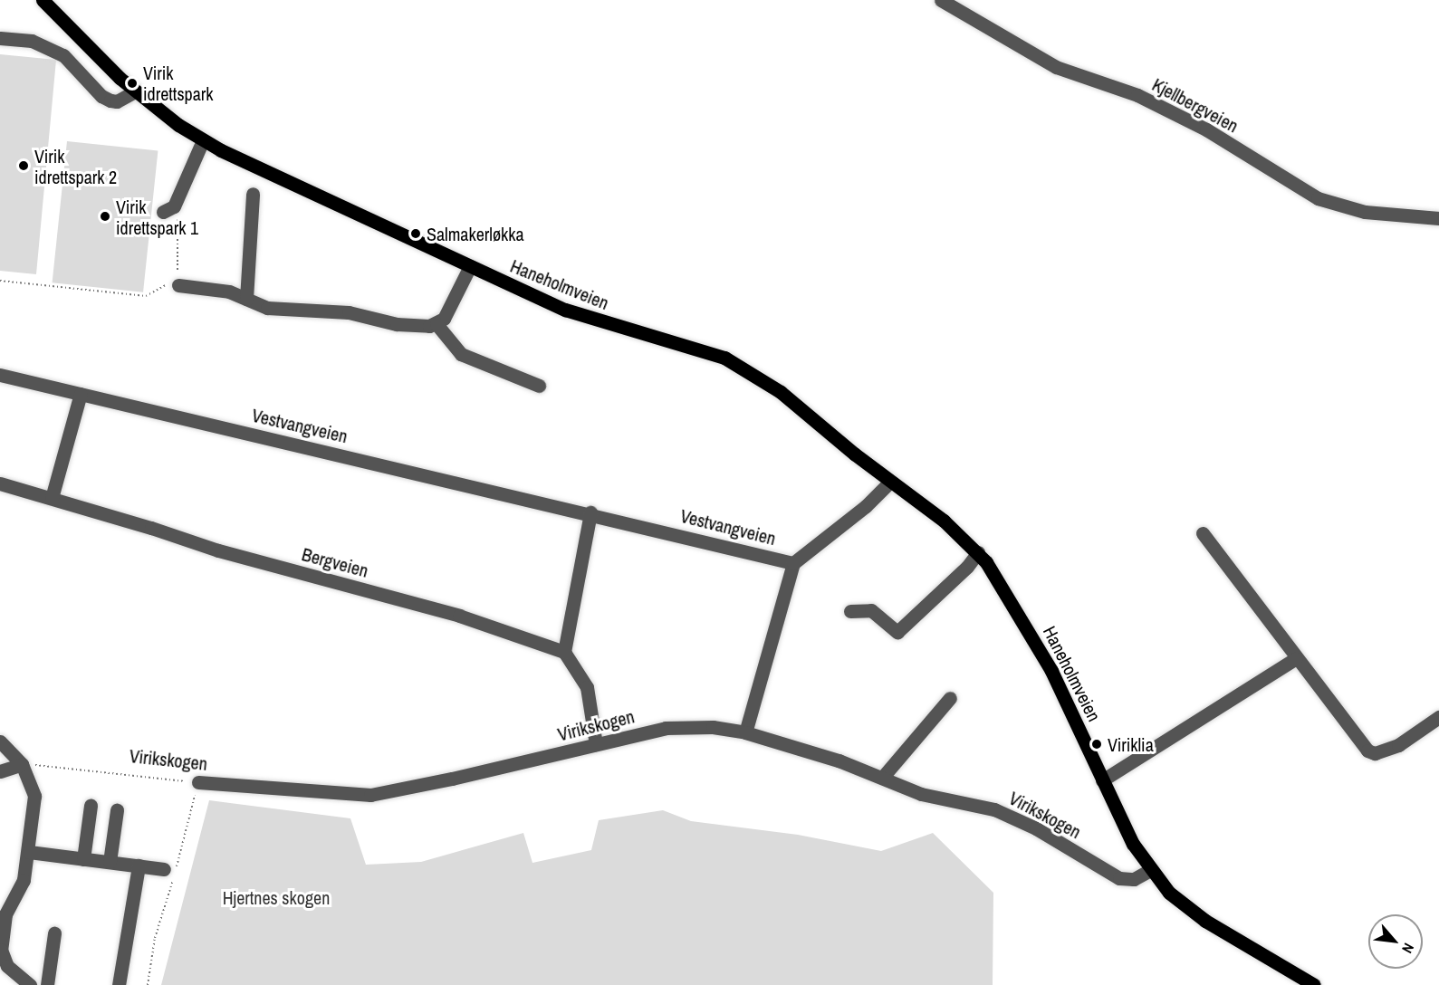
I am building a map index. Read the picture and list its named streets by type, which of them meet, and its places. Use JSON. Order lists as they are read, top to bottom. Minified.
{"streets":{"main road":["Haneholmveien"],"street":["Kjellbergveien","Vestvangveien","Bergveien","Virikskogen"]},"crossings":[["Haneholmveien","Vestvangveien"],["Haneholmveien","Virikskogen"],["Vestvangveien","Virikskogen"]],"parks":["Hjertnes skogen"],"places":["Virik idrettspark","Virik idrettspark 2","Virik idrettspark 1","Salmakerløkka","Viriklia"],"north":"bottom right"}
